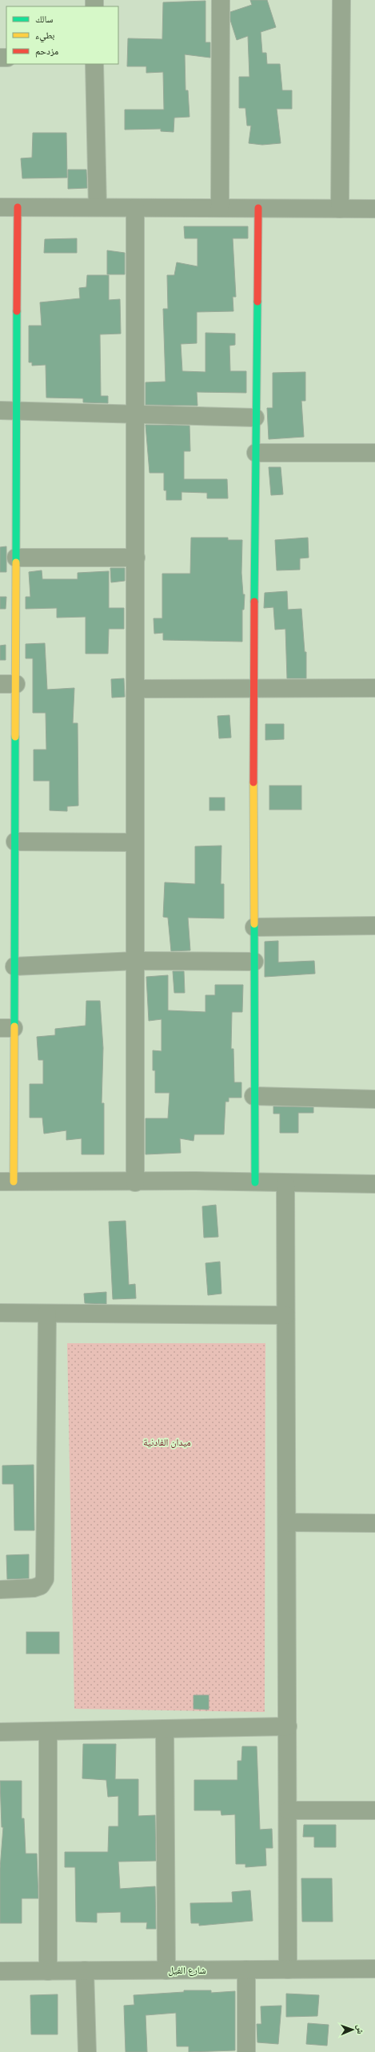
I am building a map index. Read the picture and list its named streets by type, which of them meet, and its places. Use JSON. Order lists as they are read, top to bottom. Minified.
{"streets":{"street":["شارع الفيل"]},"parks":["ميدان الفادنية"],"legend":["سالك","بطيء","مزدحم"],"north":"right"}
